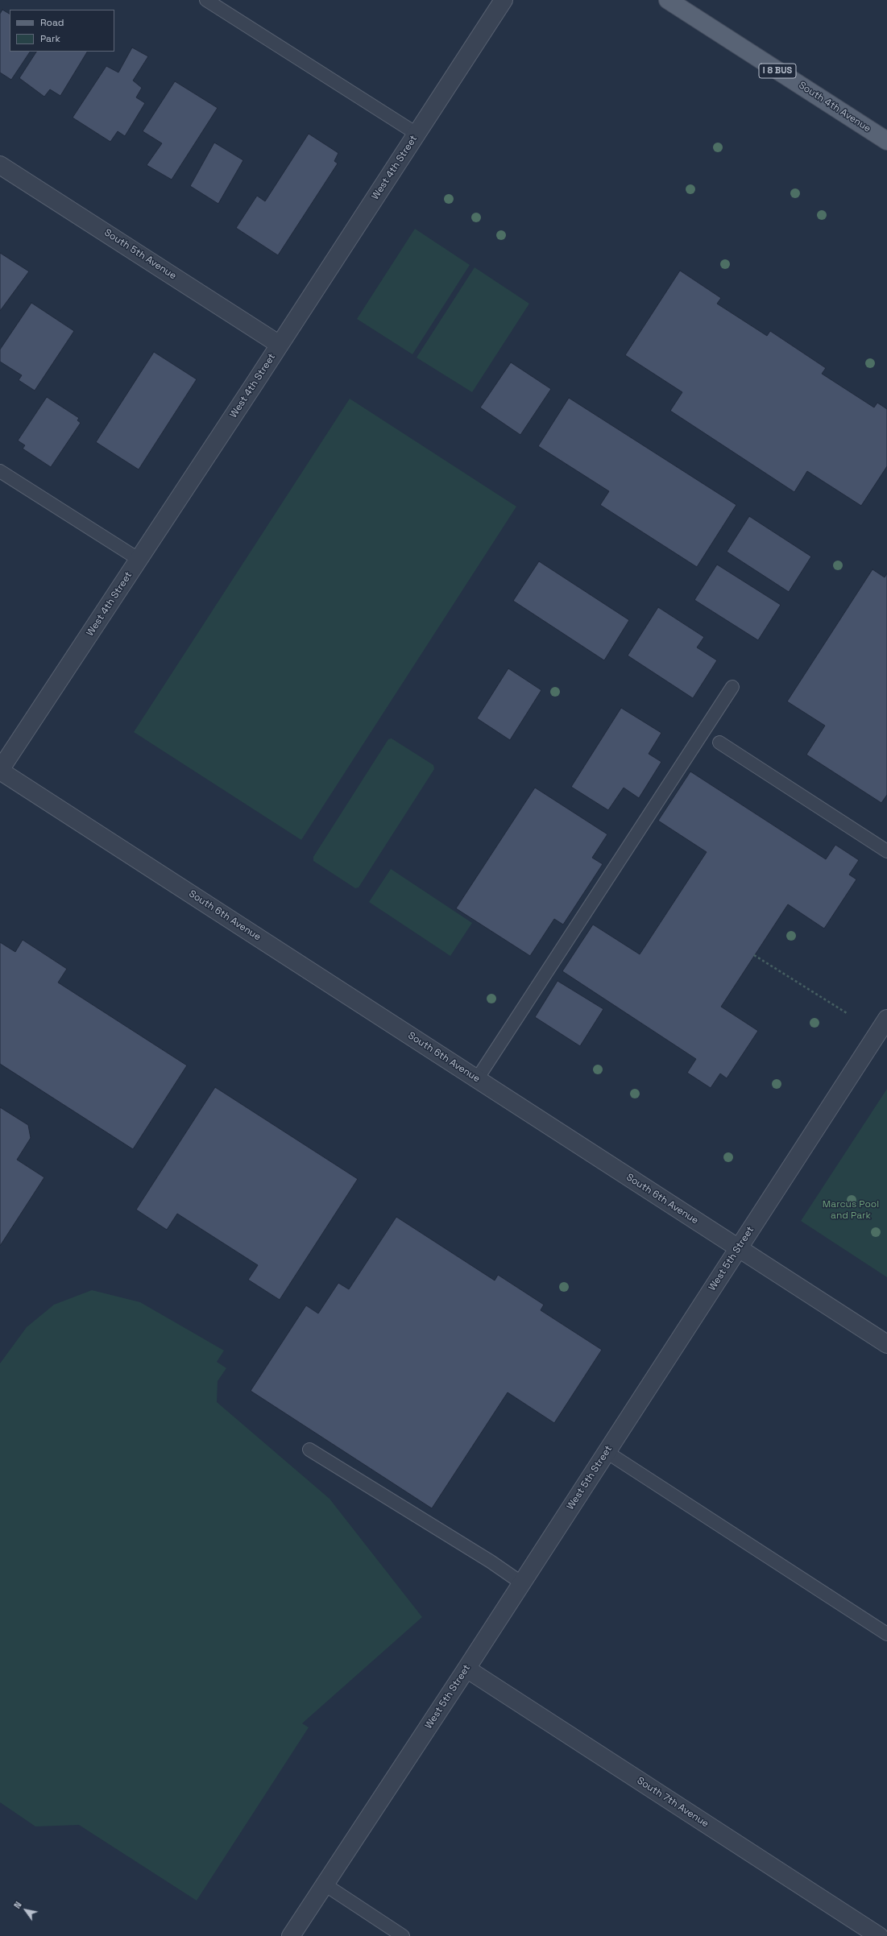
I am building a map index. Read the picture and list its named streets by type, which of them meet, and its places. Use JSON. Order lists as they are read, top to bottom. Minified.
{"streets":{"main road":["I 8 BUS","South 4th Avenue"],"street":["West 4th Street","South 5th Avenue","South 6th Avenue","West 5th Street","South 7th Avenue"]},"crossings":[["West 4th Street","South 5th Avenue"],["West 4th Street","South 6th Avenue"],["South 6th Avenue","West 5th Street"],["West 5th Street","South 7th Avenue"]],"parks":["Marcus Pool and Park"],"legend":["Road","Park"],"north":"top left"}
